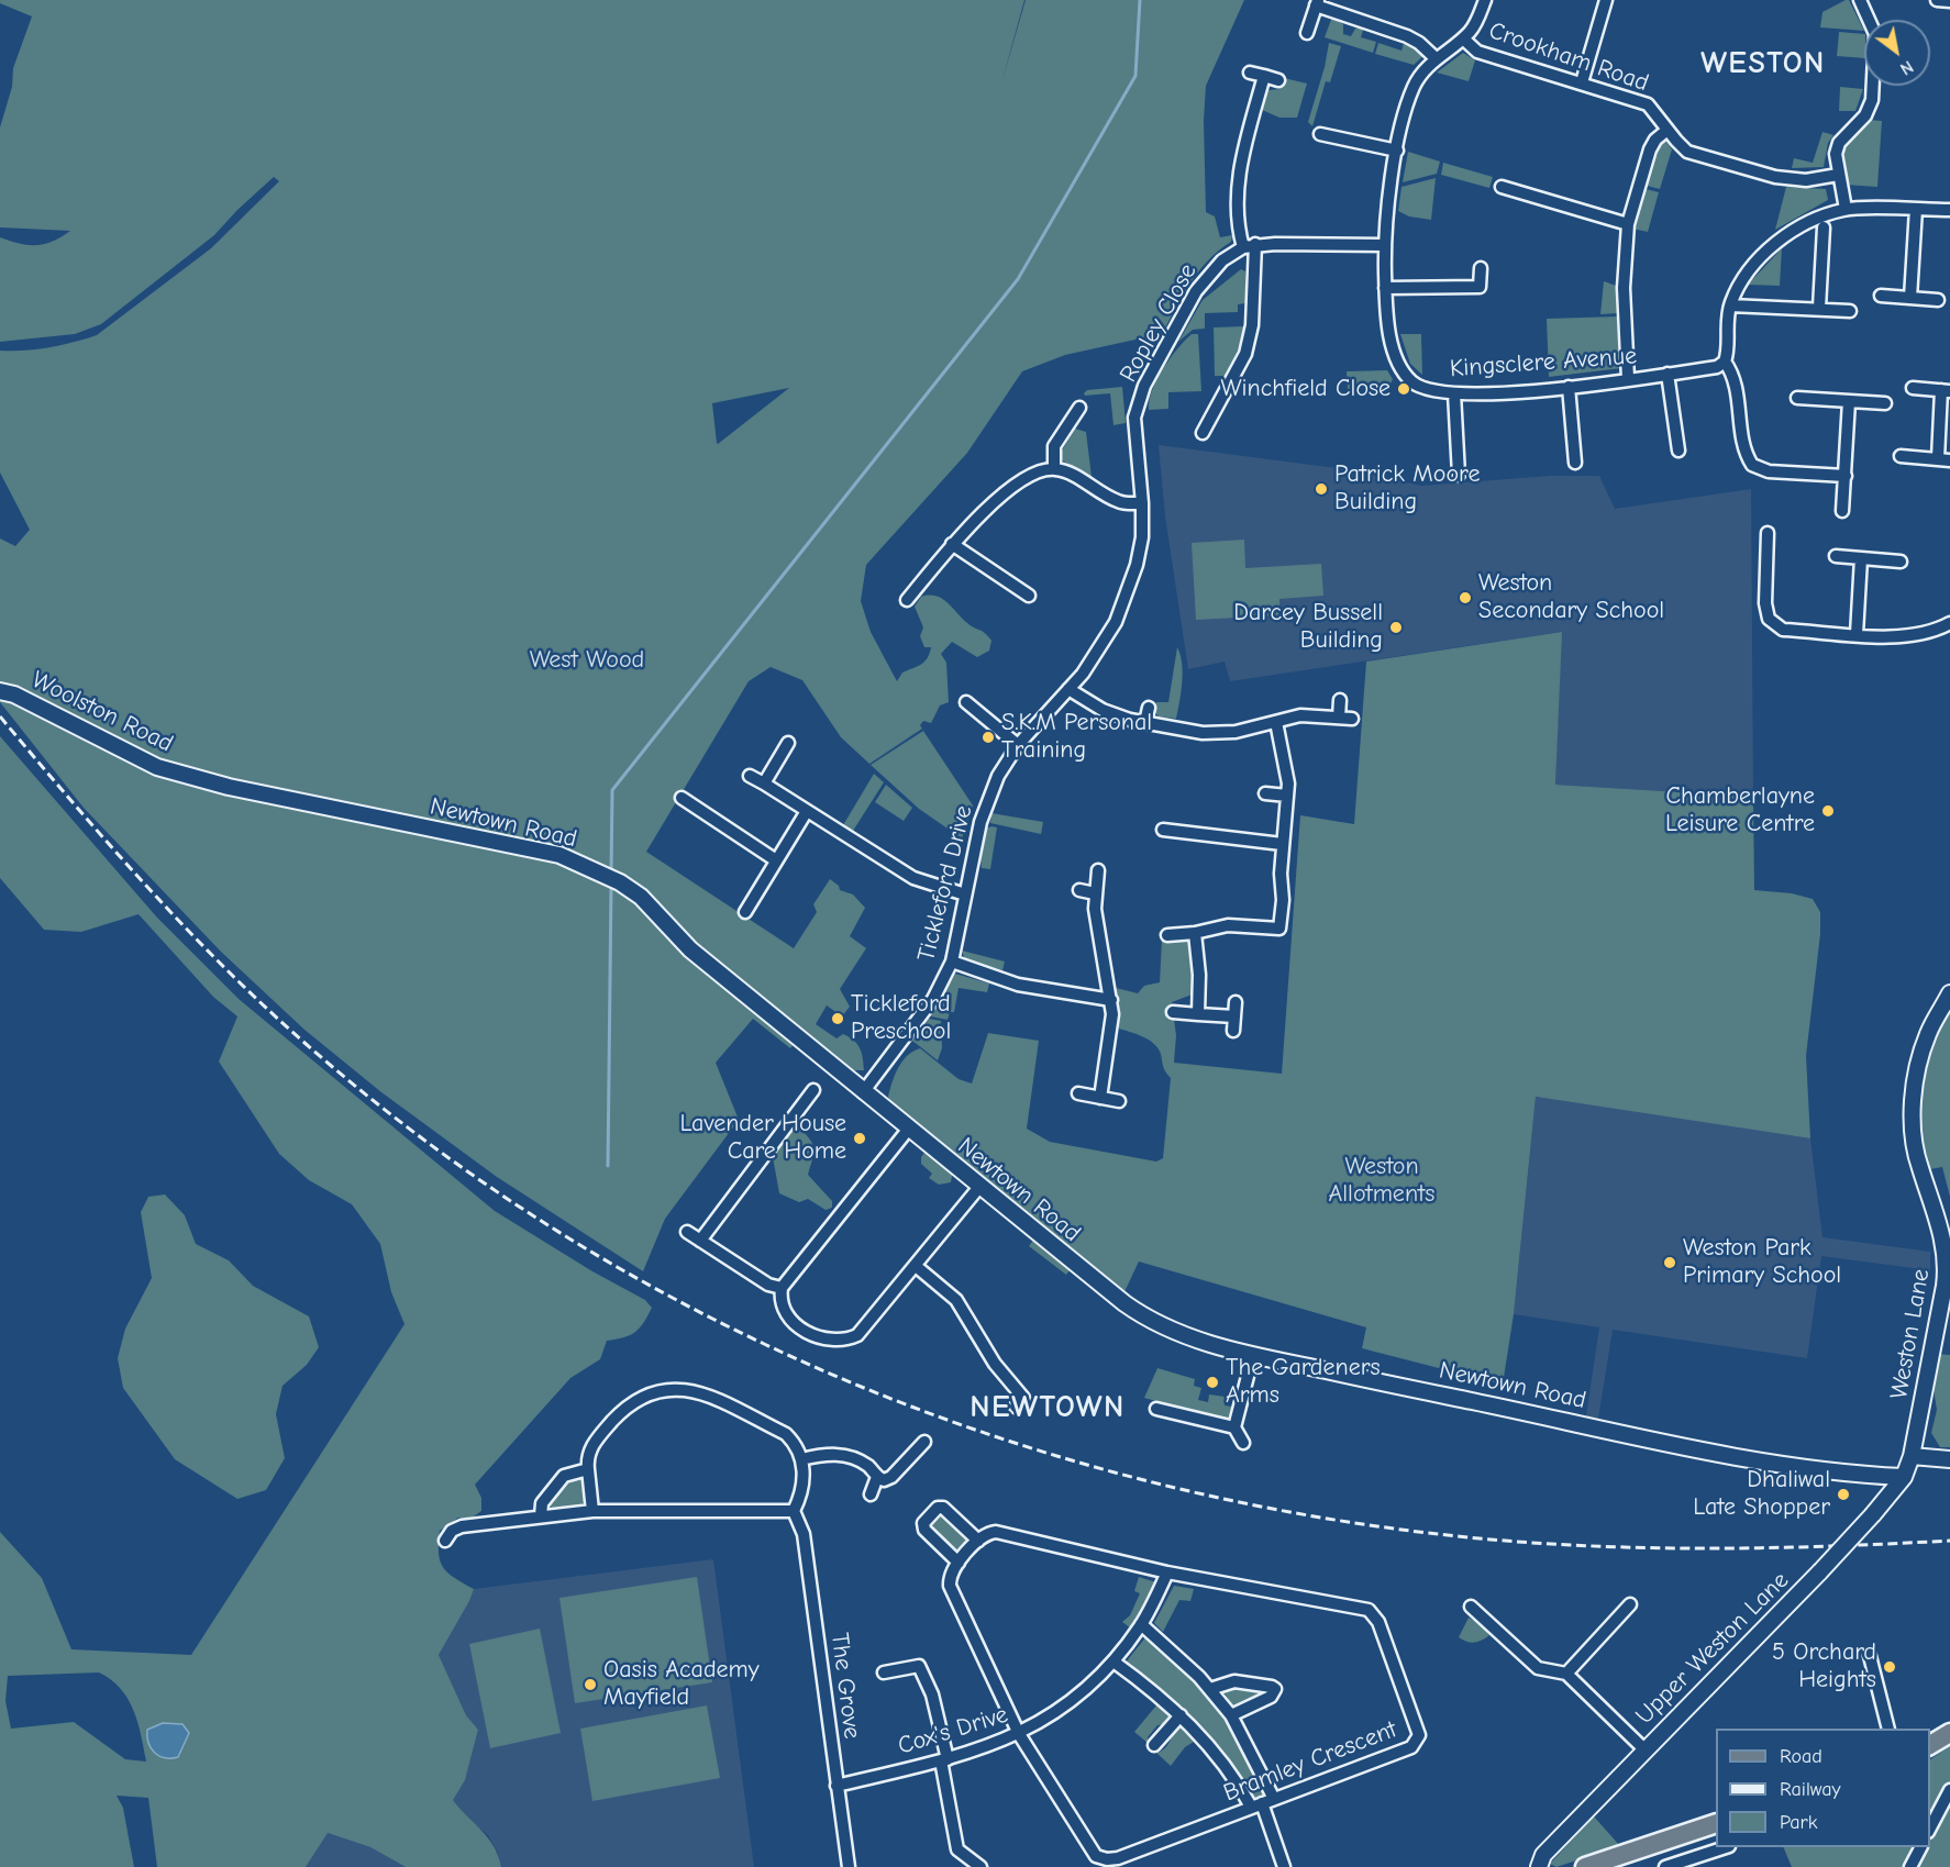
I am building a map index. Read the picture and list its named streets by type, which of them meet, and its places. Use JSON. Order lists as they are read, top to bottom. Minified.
{"streets":{"street":["Crookham Road","Ropley Close","Kingsclere Avenue","Woolston Road","Newtown Road","Tickleford Drive","Weston Lane","Upper Weston Lane","The Grove","Cox's Drive","Bramley Crescent"]},"crossings":[["Crookham Road","Kingsclere Avenue"],["Ropley Close","Tickleford Drive"],["Woolston Road","Newtown Road"],["Newtown Road","Tickleford Drive"],["Newtown Road","Upper Weston Lane"],["Weston Lane","Upper Weston Lane"],["The Grove","Cox's Drive"],["Cox's Drive","Bramley Crescent"]],"districts":["WESTON","NEWTOWN"],"parks":["West Wood","Weston Allotments"],"places":["Winchfield Close","Patrick Moore Building","Weston Secondary School","Darcey Bussell Building","S.K.M Personal Training","Chamberlayne Leisure Centre","Tickleford Preschool","Lavender House Care Home","Weston Park Primary School","The Gardeners Arms","Dhaliwal Late Shopper","5 Orchard Heights","Oasis Academy Mayfield"],"legend":["Road","Railway","Park"],"north":"bottom right"}
